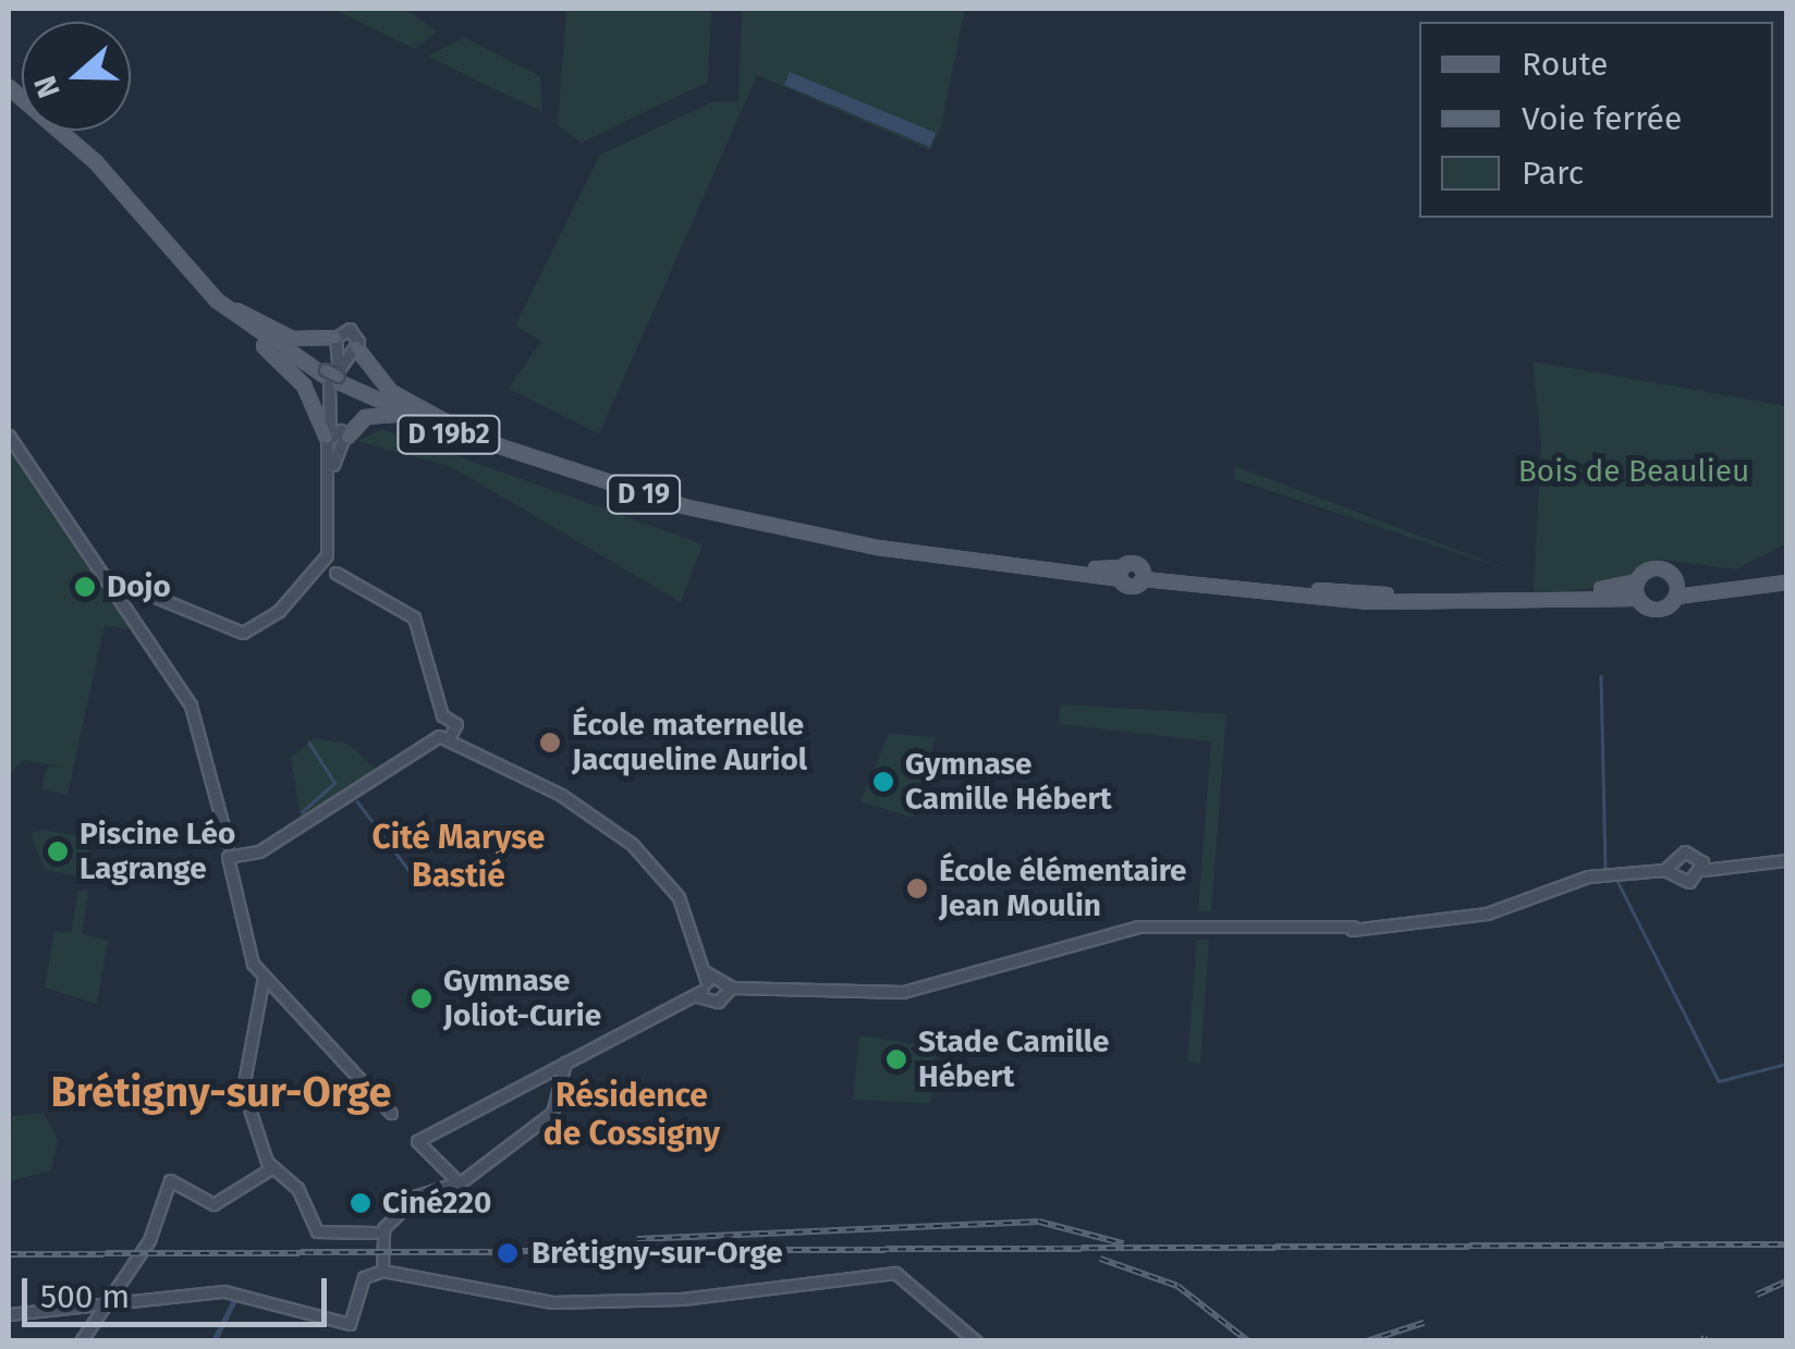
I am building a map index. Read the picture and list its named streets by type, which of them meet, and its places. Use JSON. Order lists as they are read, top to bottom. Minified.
{"streets":{"main road":["D 19b2","D 19"]},"crossings":[["D 19b2","D 19"]],"districts":["Cité Maryse Bastié","Brétigny-sur-Orge","Résidence de Cossigny"],"parks":["Bois de Beaulieu"],"places":["Dojo","École maternelle Jacqueline Auriol","Gymnase Camille Hébert","Piscine Léo Lagrange","École élémentaire Jean Moulin","Gymnase Joliot-Curie","Stade Camille Hébert","Ciné220","Brétigny-sur-Orge"],"legend":["Route","Voie ferrée","Parc"],"scale_bar":"500 m","north":"left"}
